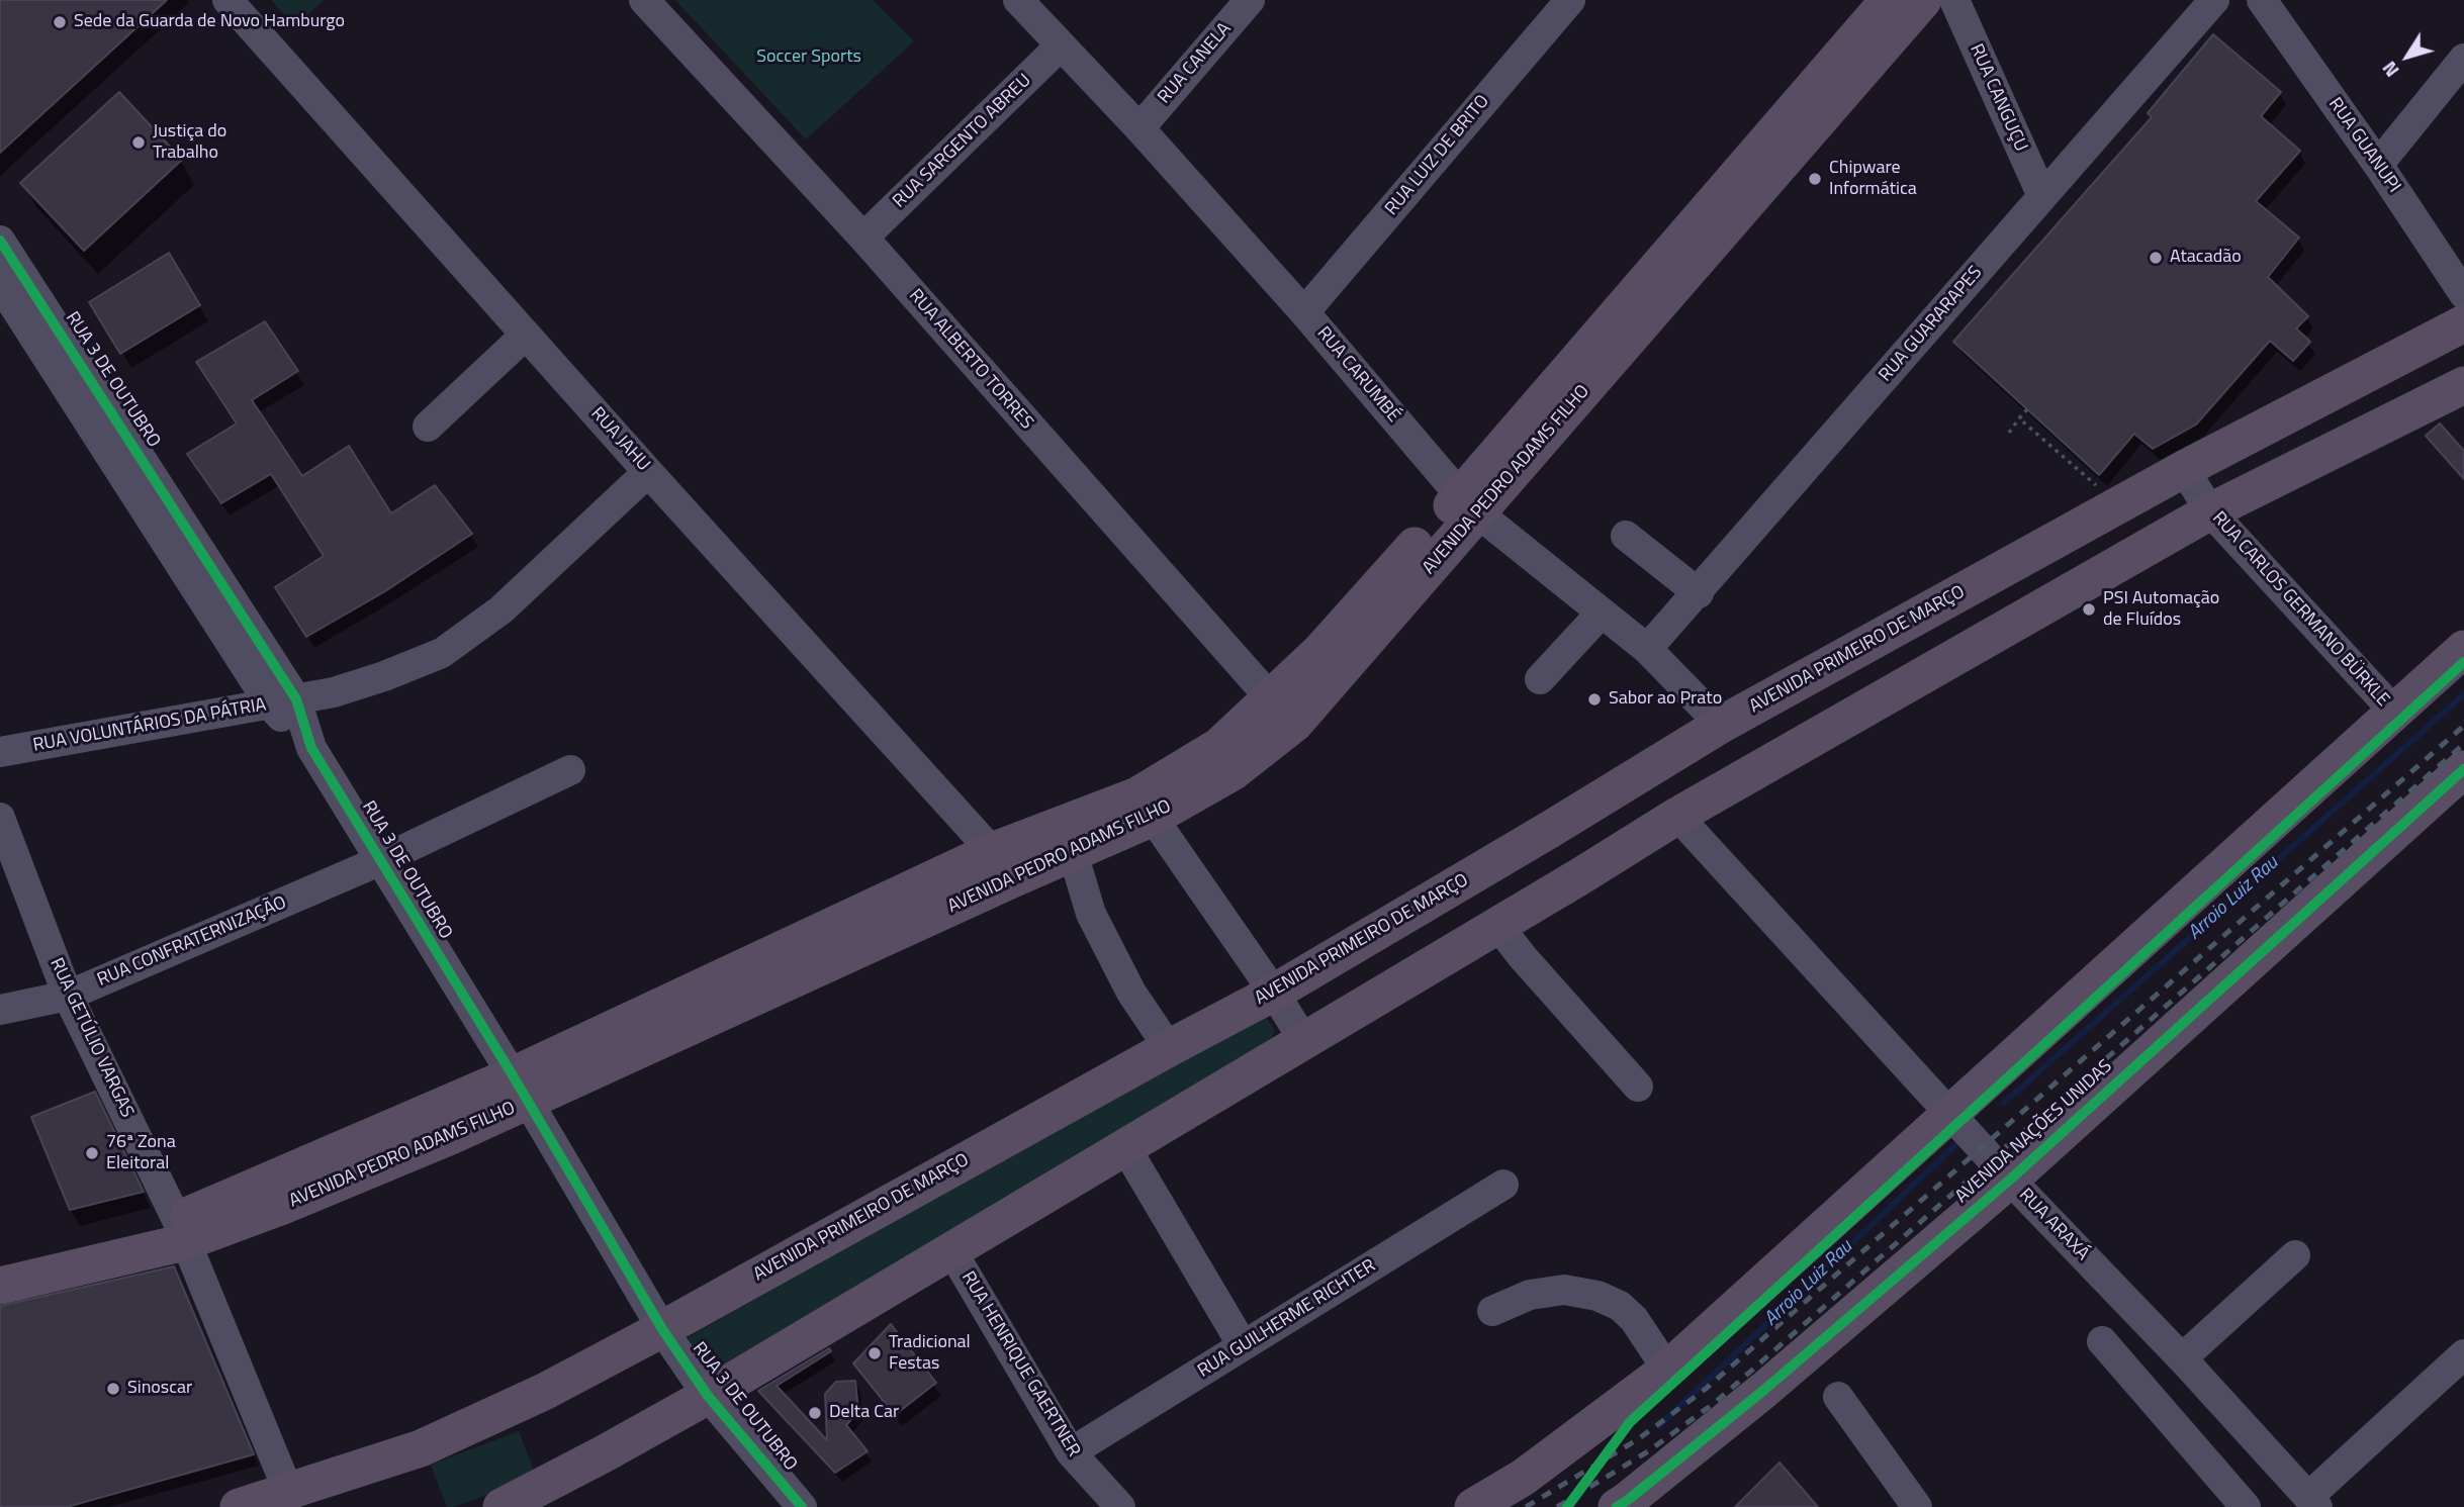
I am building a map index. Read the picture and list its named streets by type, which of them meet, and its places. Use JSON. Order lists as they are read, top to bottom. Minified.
{"streets":{"main road":["AVENIDA PEDRO ADAMS FILHO","AVENIDA PRIMEIRO DE MARÇO","AVENIDA NAÇÕES UNIDAS"],"street":["RUA CANELA","RUA CANGUÇU","RUA SARGENTO ABREU","RUA GUANUPI","RUA LUIZ DE BRITO","RUA GUARARAPES","RUA ALBERTO TORRES","RUA CARUMBÉ","RUA 3 DE OUTUBRO","RUA JAHU","RUA CARLOS GERMANO BÜRKLE","RUA VOLUNTÁRIOS DA PÁTRIA","RUA CONFRATERNIZAÇÃO","RUA GETÚLIO VARGAS","RUA ARAXÁ","RUA GUILHERME RICHTER","RUA HENRIQUE GAERTNER"]},"crossings":[["RUA CANELA","RUA CARUMBÉ"],["RUA CANGUÇU","RUA GUARARAPES"],["RUA SARGENTO ABREU","RUA ALBERTO TORRES"],["RUA SARGENTO ABREU","RUA CARUMBÉ"],["RUA LUIZ DE BRITO","RUA CARUMBÉ"],["RUA GUARARAPES","RUA CARUMBÉ"],["RUA ALBERTO TORRES","AVENIDA PEDRO ADAMS FILHO"],["RUA CARUMBÉ","AVENIDA PEDRO ADAMS FILHO"],["RUA CARUMBÉ","AVENIDA PRIMEIRO DE MARÇO"],["RUA 3 DE OUTUBRO","AVENIDA PEDRO ADAMS FILHO"],["RUA 3 DE OUTUBRO","AVENIDA PRIMEIRO DE MARÇO"],["RUA 3 DE OUTUBRO","RUA VOLUNTÁRIOS DA PÁTRIA"],["RUA 3 DE OUTUBRO","RUA CONFRATERNIZAÇÃO"],["RUA JAHU","AVENIDA PEDRO ADAMS FILHO"],["RUA JAHU","RUA VOLUNTÁRIOS DA PÁTRIA"],["AVENIDA PEDRO ADAMS FILHO","RUA GETÚLIO VARGAS"],["RUA CARLOS GERMANO BÜRKLE","AVENIDA PRIMEIRO DE MARÇO"],["AVENIDA PRIMEIRO DE MARÇO","RUA GETÚLIO VARGAS"],["RUA CONFRATERNIZAÇÃO","RUA GETÚLIO VARGAS"],["AVENIDA NAÇÕES UNIDAS","RUA ARAXÁ"],["RUA GUILHERME RICHTER","RUA HENRIQUE GAERTNER"]],"water":["Arroio Luiz Rau"],"parks":["Soccer Sports"],"places":["Sede da Guarda de Novo Hamburgo","Justiça do Trabalho","Chipware Informática","Atacadão","PSI Automação de Fluídos","Sabor ao Prato","76ª Zona Eleitoral","Tradicional Festas","Sinoscar","Delta Car"],"north":"bottom left"}
